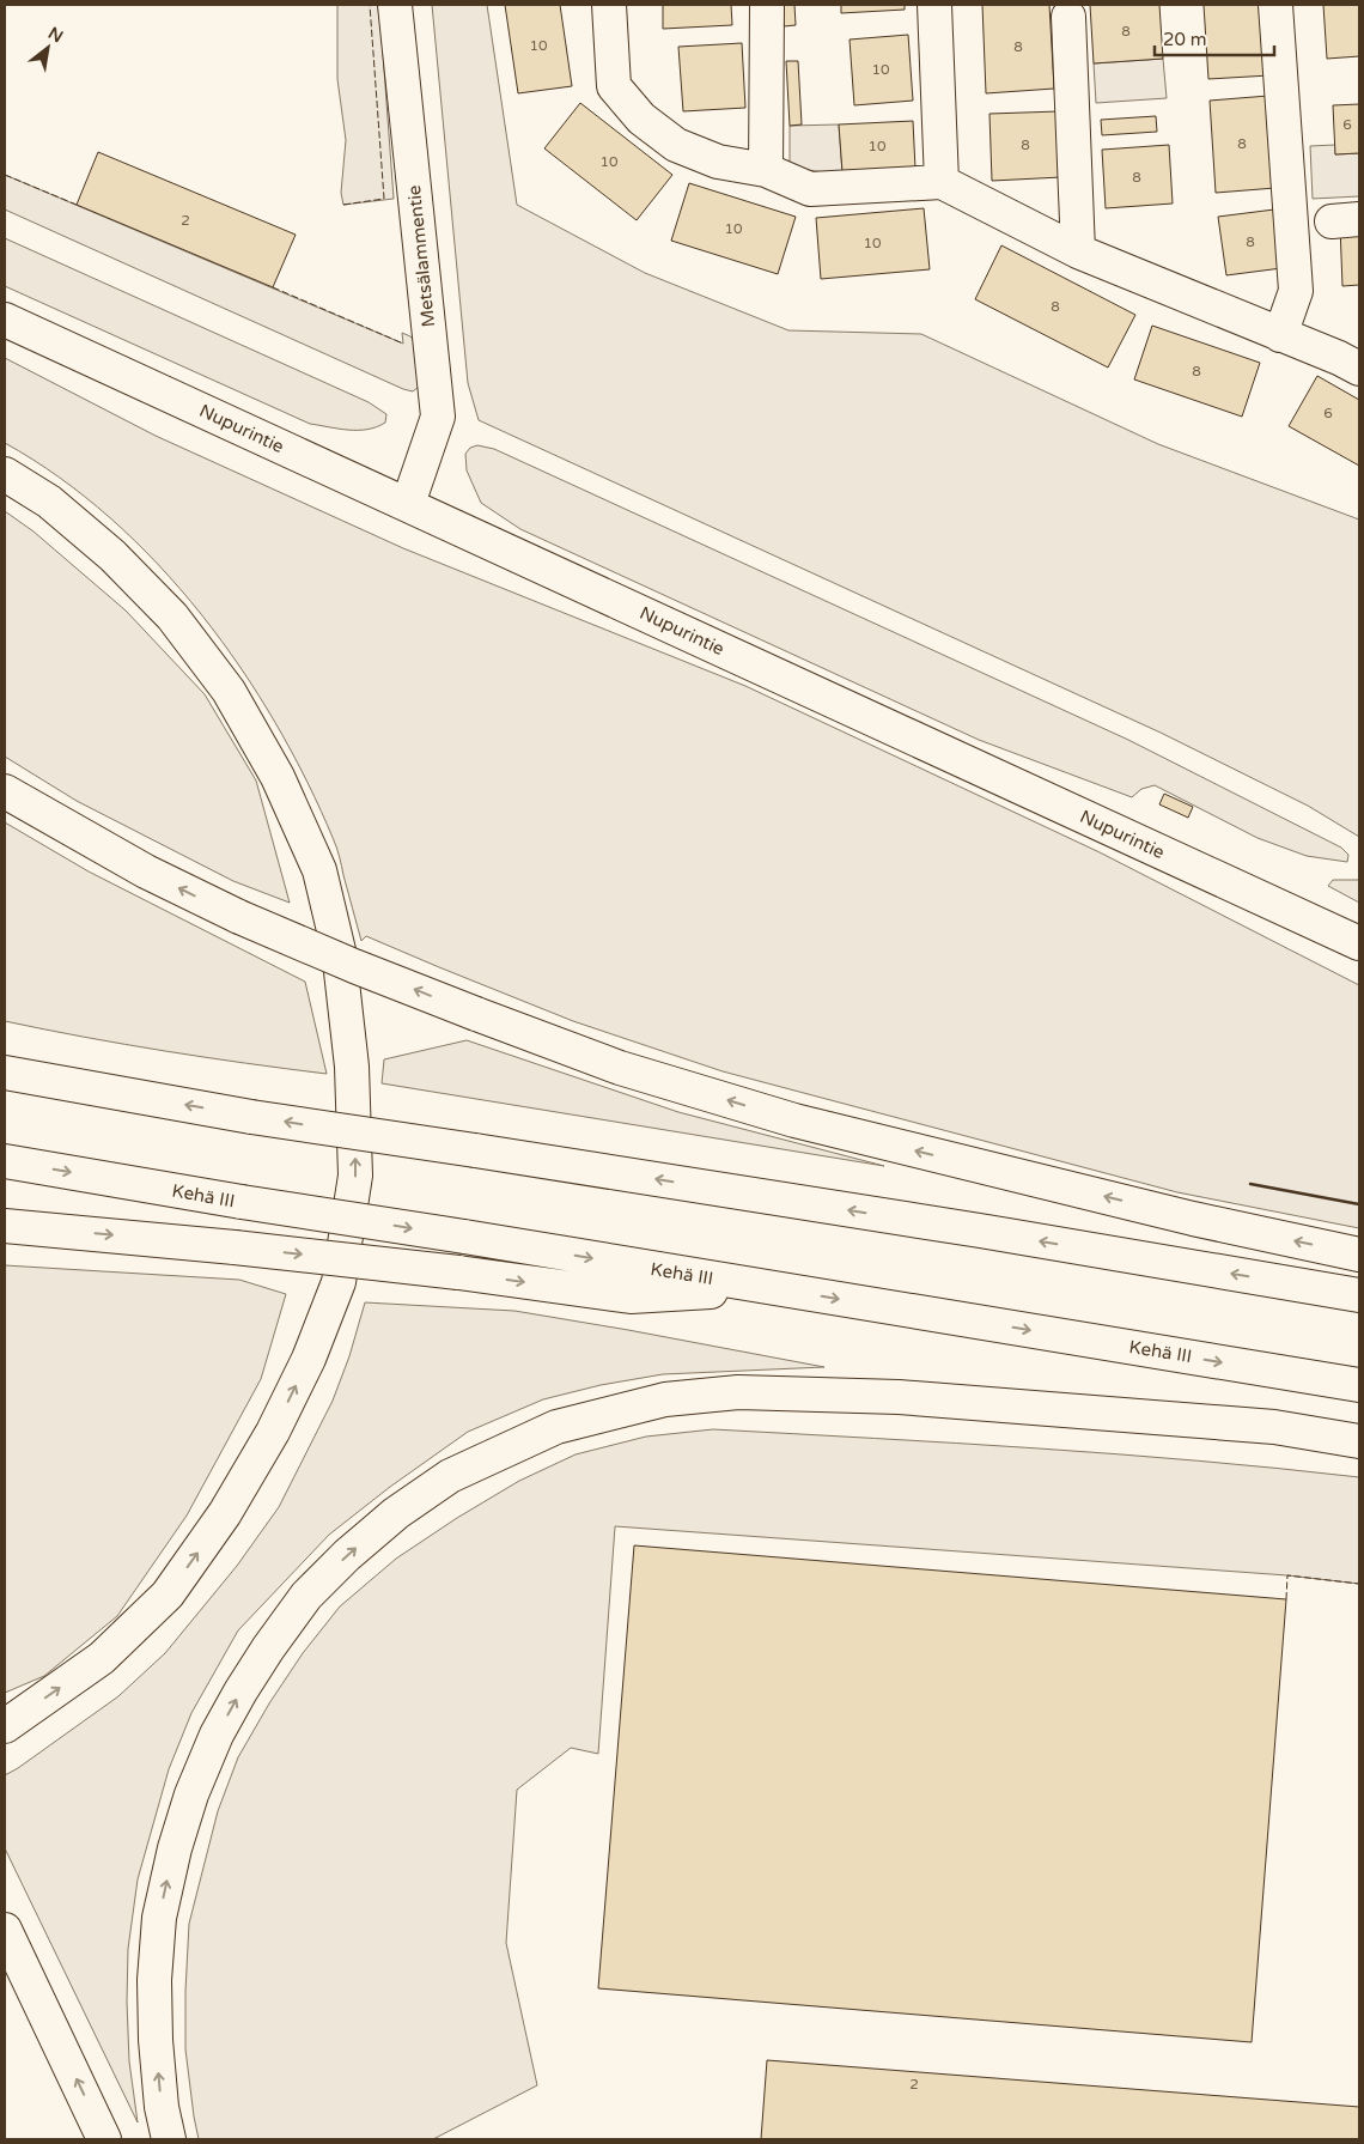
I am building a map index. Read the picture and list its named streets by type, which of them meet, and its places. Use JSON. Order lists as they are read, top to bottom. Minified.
{"streets":{"main road":["Metsälammentie","Nupurintie","Kehä III"]},"crossings":[["Metsälammentie","Nupurintie"]],"house_numbers":["8","10","8","10","6","8","8","10","10","8","2","10","8","10","8","8","6","2"],"scale_bar":"20 m","north":"top right"}
